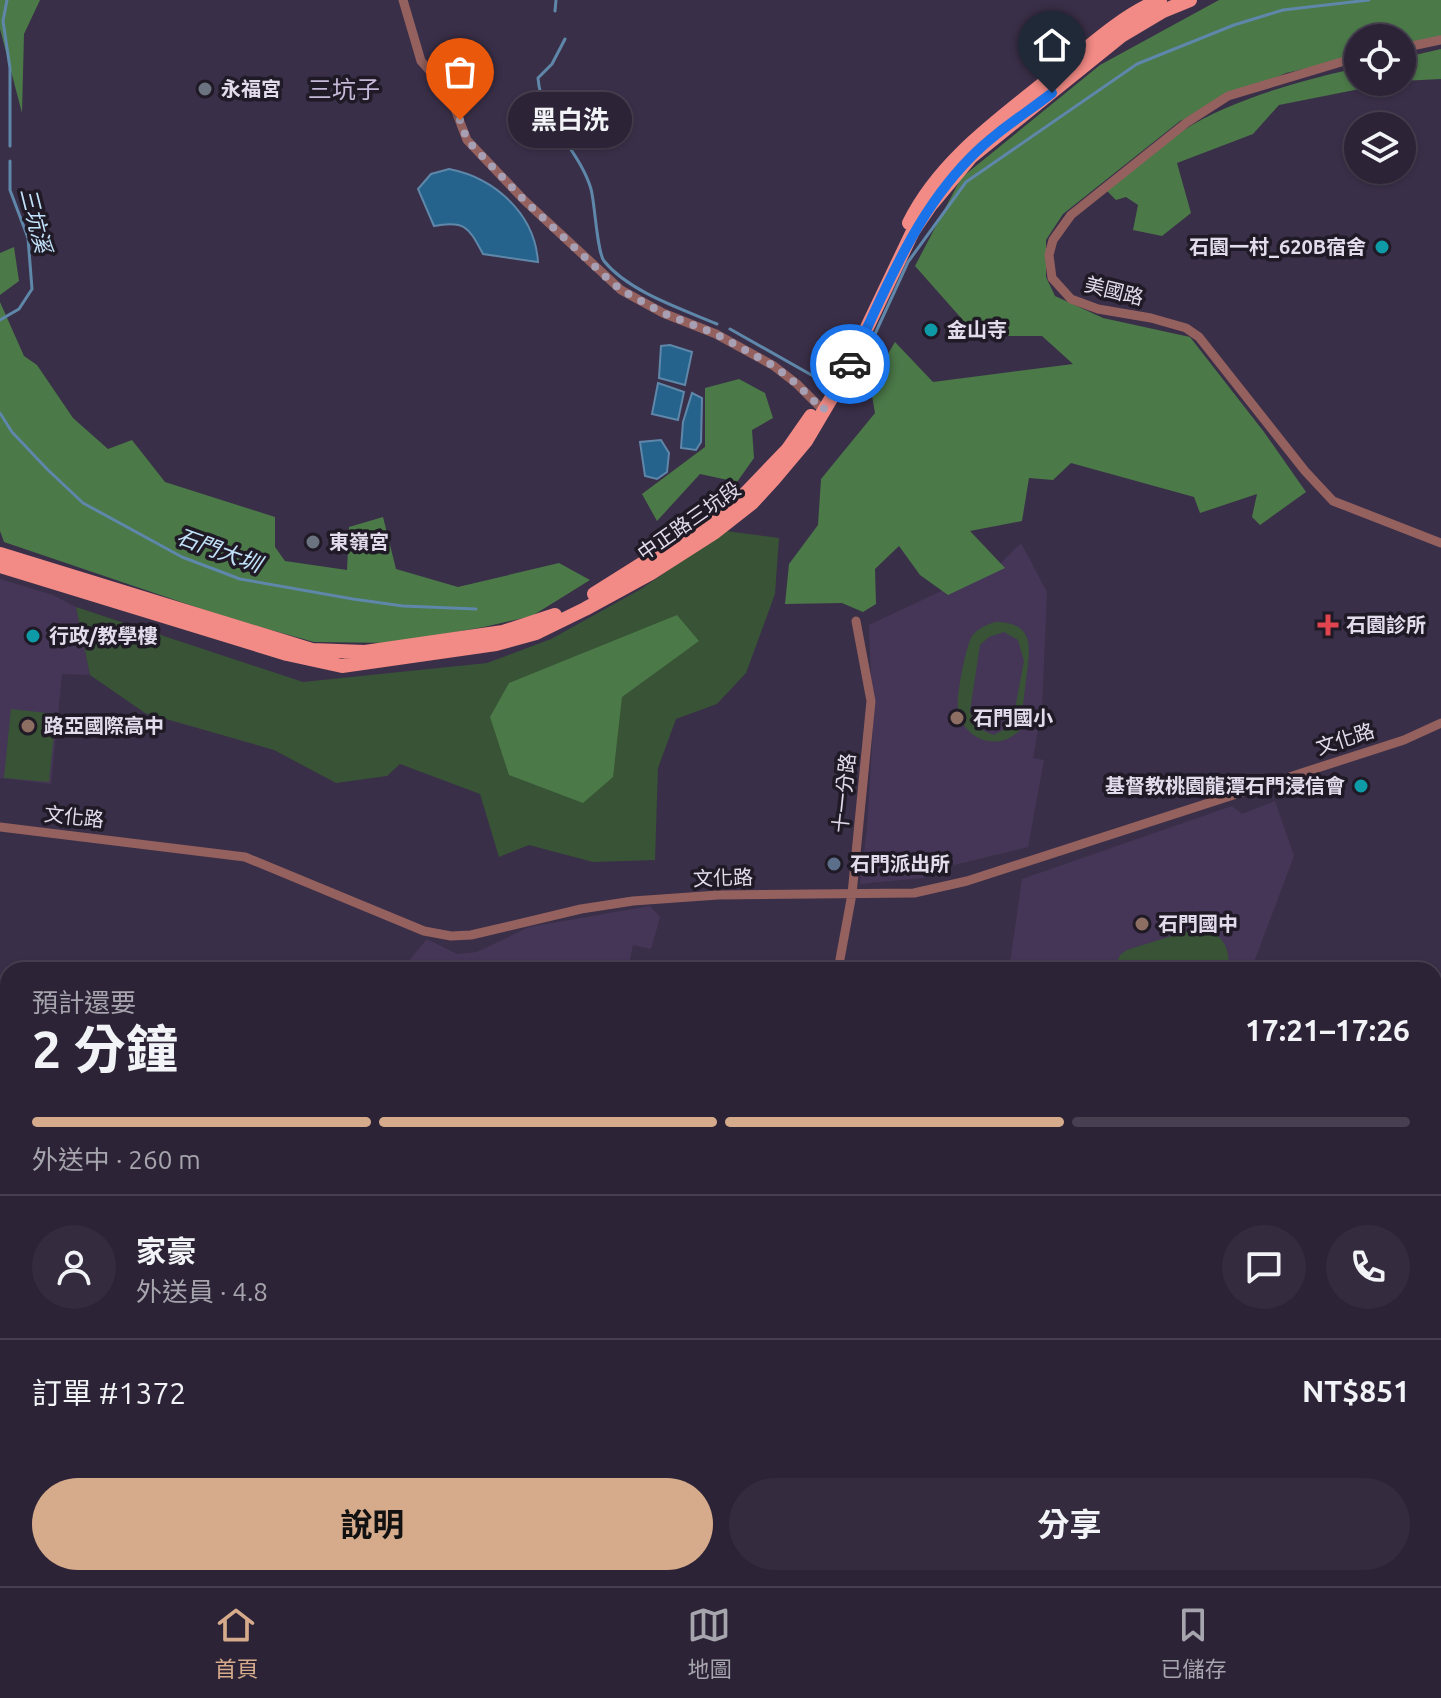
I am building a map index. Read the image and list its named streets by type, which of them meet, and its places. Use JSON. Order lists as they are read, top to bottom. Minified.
{"streets":{"main road":["中正路三坑段"],"street":["美國路","文化路","十一分路"]},"crossings":[["文化路","十一分路"]],"districts":["三坑子"],"water":["三坑溪","石門大圳"],"places":{"other":["永福宮","黑白洗","石園一村_620B宿舍","金山寺","東嶺宮","行政/教學樓","石門國小","路亞國際高中","基督教桃園龍潭石門浸信會","石門派出所","石門國中"],"health":["石園診所"]},"page":{"bubble":"黑白洗","heading":["2 分鐘","預計還要","17:21–17:26"],"panel":["家豪","外送員 · 4.8","訂單 #1372","NT$851"],"bar":"外送中 · 260 m","buttons":["說明","分享"],"tabs":["首頁","地圖","已儲存"]}}
